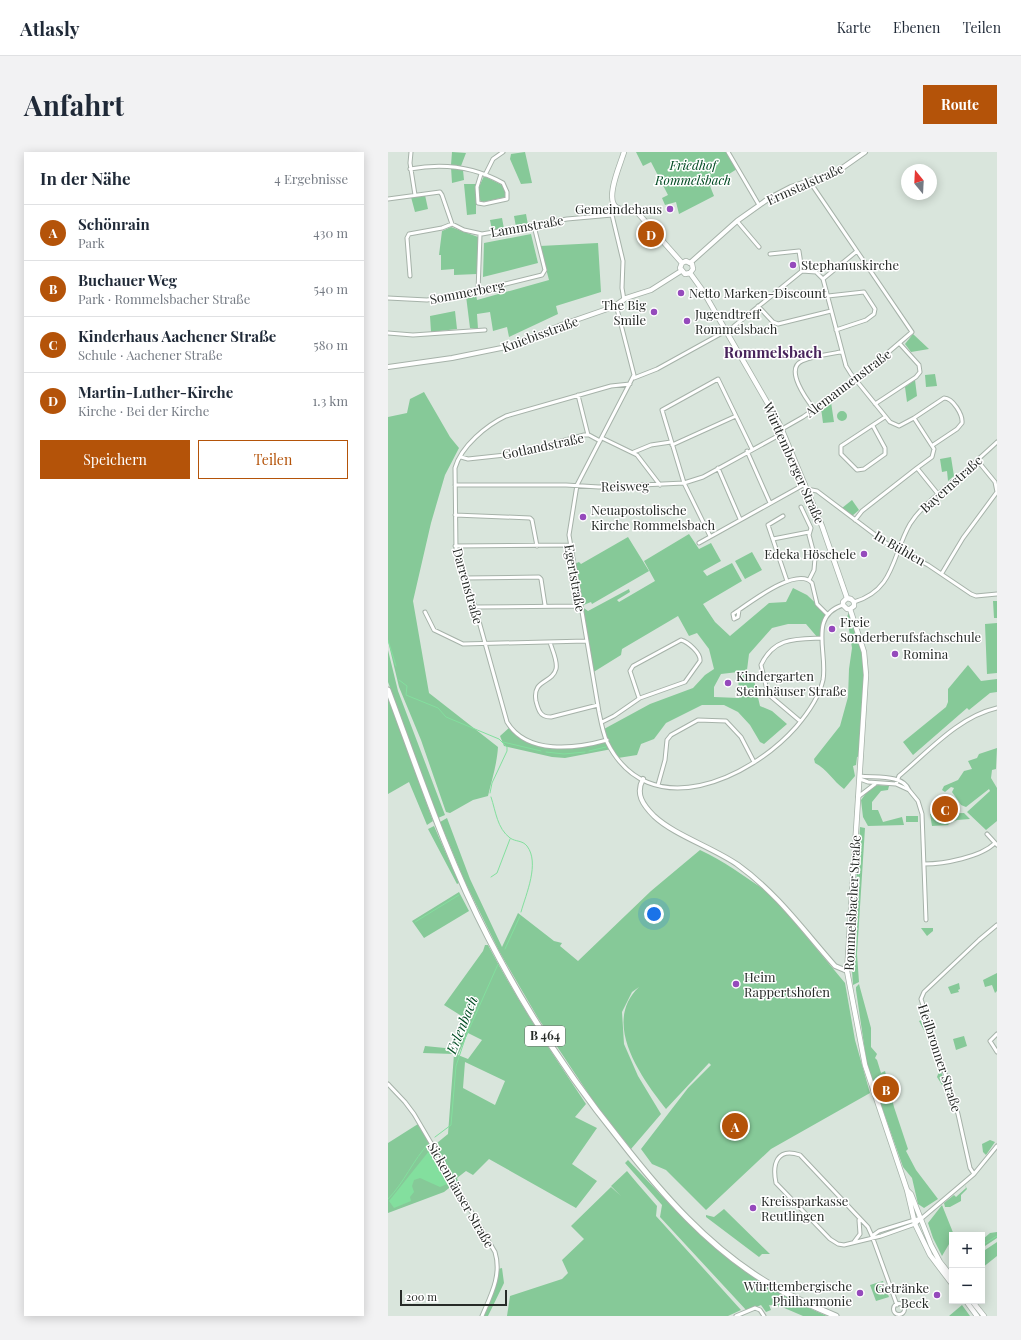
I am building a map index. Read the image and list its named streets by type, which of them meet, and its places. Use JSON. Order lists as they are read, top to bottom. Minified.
{"streets":{"main road":["Württemberger Straße","Rommelsbacher Straße","B 464"],"street":["Ermstalstraße","Lammstraße","Sommerberg","Kniebisstraße","Alemannenstraße","Gotlandstraße","Bayernstraße","Reisweg","In Bühlen","Egertstraße","Darrenstraße","Heilbronner Straße","Sickenhäuser Straße"]},"crossings":[["Ermstalstraße","Kniebisstraße"],["Ermstalstraße","Württemberger Straße"],["Lammstraße","Sommerberg"],["Kniebisstraße","Württemberger Straße"],["Alemannenstraße","Württemberger Straße"],["Alemannenstraße","Reisweg"],["Gotlandstraße","Egertstraße"],["Gotlandstraße","Darrenstraße"],["Württemberger Straße","Bayernstraße"],["Württemberger Straße","Reisweg"],["Württemberger Straße","In Bühlen"],["Württemberger Straße","Rommelsbacher Straße"],["Bayernstraße","In Bühlen"],["Bayernstraße","Rommelsbacher Straße"],["Reisweg","Egertstraße"],["Reisweg","Darrenstraße"],["Egertstraße","Darrenstraße"]],"districts":["Rommelsbach"],"water":["Erlenbach"],"parks":["Friedhof Rommelsbach"],"places":["Gemeindehaus","Stephanuskirche","Netto Marken-Discount","The Big Smile","Jugendtreff Rommelsbach","Neuapostolische Kirche Rommelsbach","Edeka Höschele","Freie Sonderberufsfachschule","Romina","Kindergarten Steinhäuser Straße","Heim Rappertshofen","Kreissparkasse Reutlingen","Württembergische Philharmonie","Getränke Beck"],"scale_bar":"200 m","north":"top","page":{"header":"Atlasly","nav":["Karte","Ebenen","Teilen"],"buttons":["Route",["Speichern","Teilen"]],"title":"Anfahrt","heading":["In der Nähe","4 Ergebnisse"],"list":[{"mark":"A","name":"Schönrain","note":"Park","value":"430 m"},{"mark":"B","name":"Buchauer Weg","note":"Park · Rommelsbacher Straße","value":"540 m"},{"mark":"C","name":"Kinderhaus Aachener Straße","note":"Schule · Aachener Straße","value":"580 m"},{"mark":"D","name":"Martin-Luther-Kirche","note":"Kirche · Bei der Kirche","value":"1.3 km"}],"pins":["D","C","B","A"],"map_buttons":["+","−"],"scale":"200 m"}}
